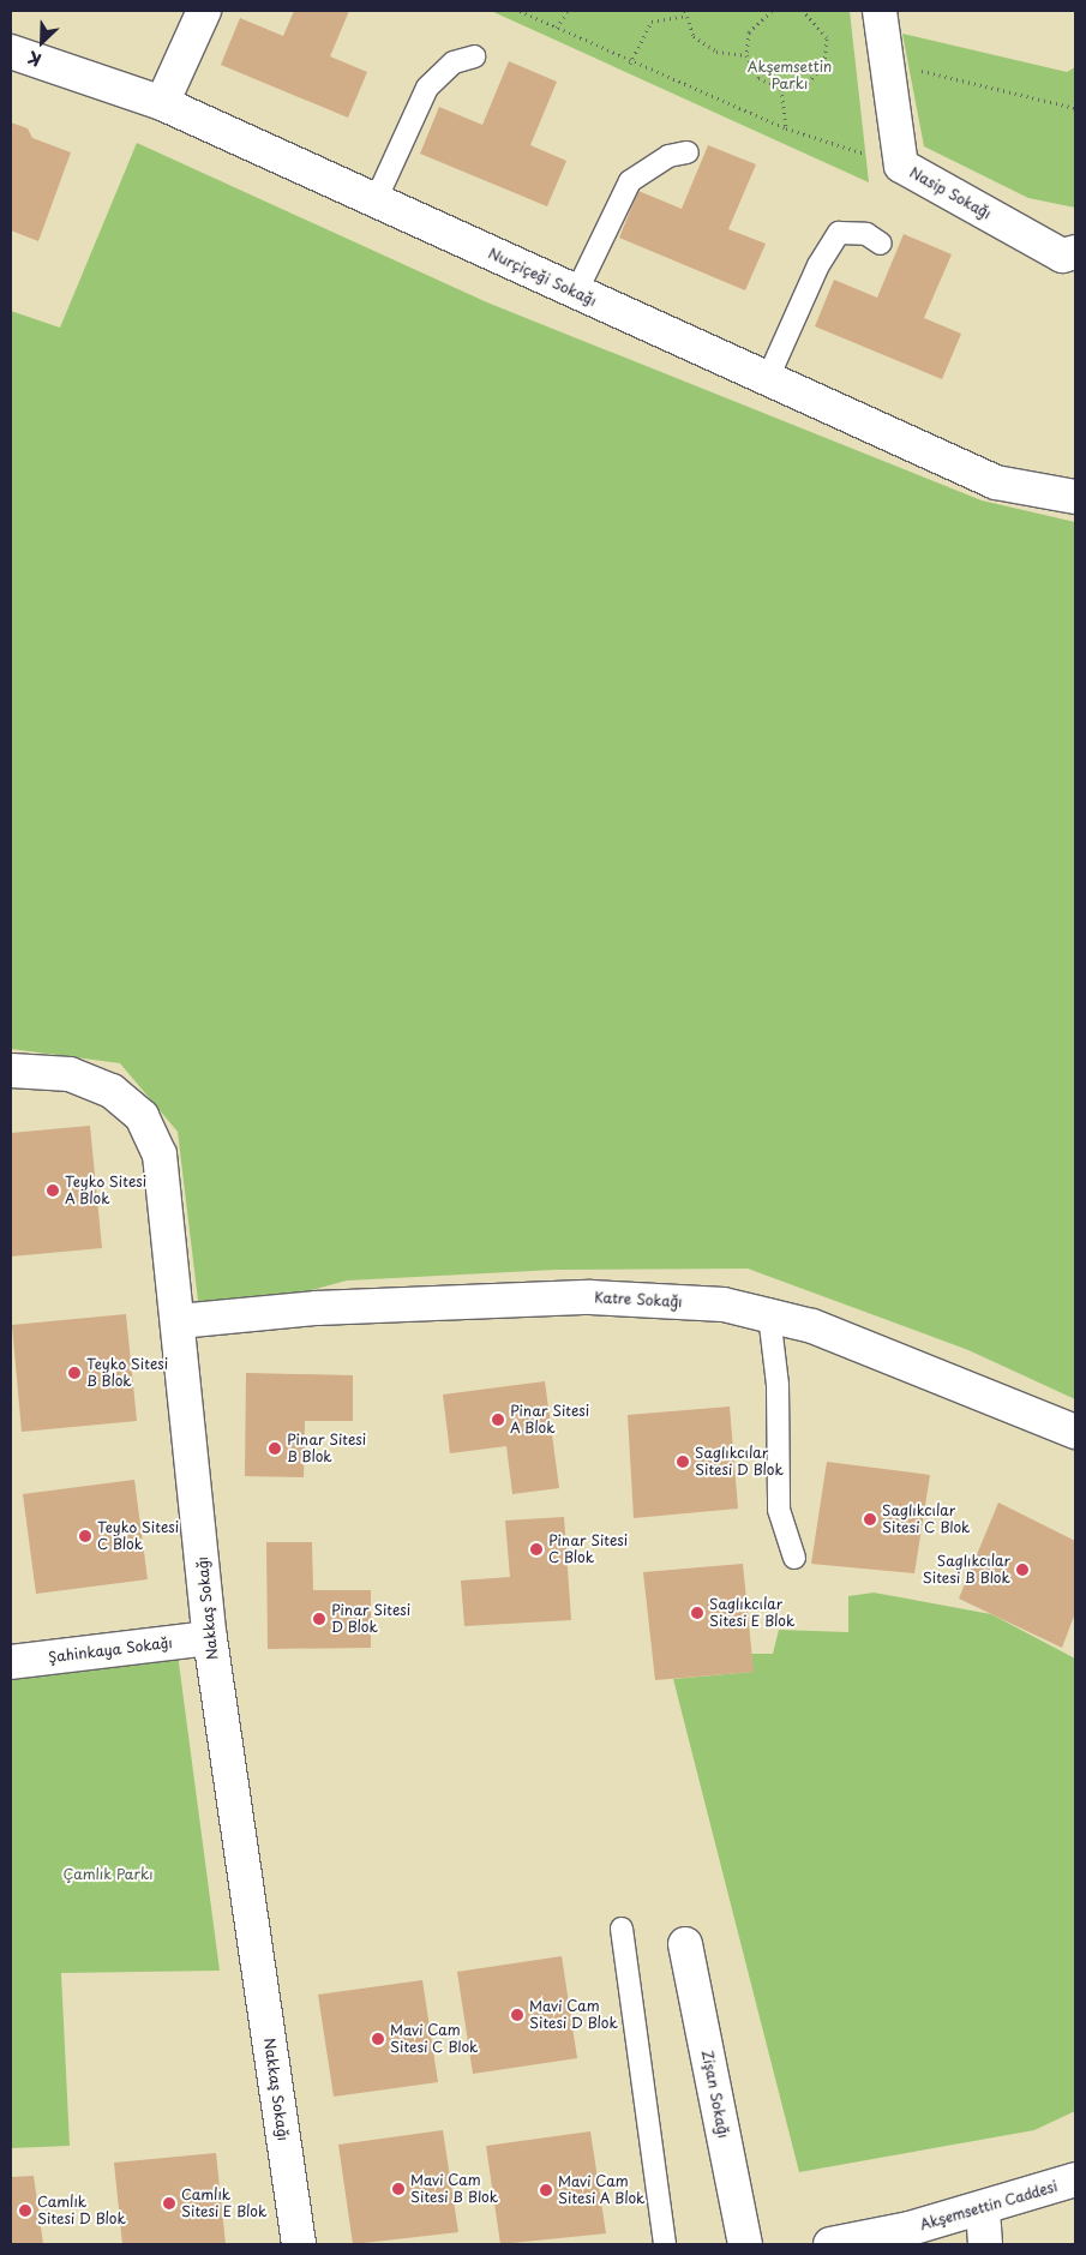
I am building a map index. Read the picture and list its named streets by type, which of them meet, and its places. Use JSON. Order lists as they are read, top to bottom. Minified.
{"streets":{"street":["Nasip Sokağı","Nurçiçeği Sokağı","Katre Sokağı","Nakkaş Sokağı","Şahinkaya Sokağı","Zişan Sokağı","Akşemsettin Caddesi"]},"crossings":[["Katre Sokağı","Nakkaş Sokağı"],["Nakkaş Sokağı","Şahinkaya Sokağı"]],"parks":["Akşemsettin Parkı","Çamlık Parkı"],"places":["Teyko Sitesi A Blok","Teyko Sitesi B Blok","Pinar Sitesi A Blok","Pinar Sitesi B Blok","Saglıkcılar Sitesi D Blok","Saglıkcılar Sitesi C Blok","Teyko Sitesi C Blok","Pinar Sitesi C Blok","Saglıkcılar Sitesi B Blok","Saglıkcılar Sitesi E Blok","Pinar Sitesi D Blok","Mavi Cam Sitesi D Blok","Mavi Cam Sitesi C Blok","Mavi Cam Sitesi B Blok","Mavi Cam Sitesi A Blok","Camlık Sitesi E Blok","Camlık Sitesi D Blok"],"north":"bottom left"}
